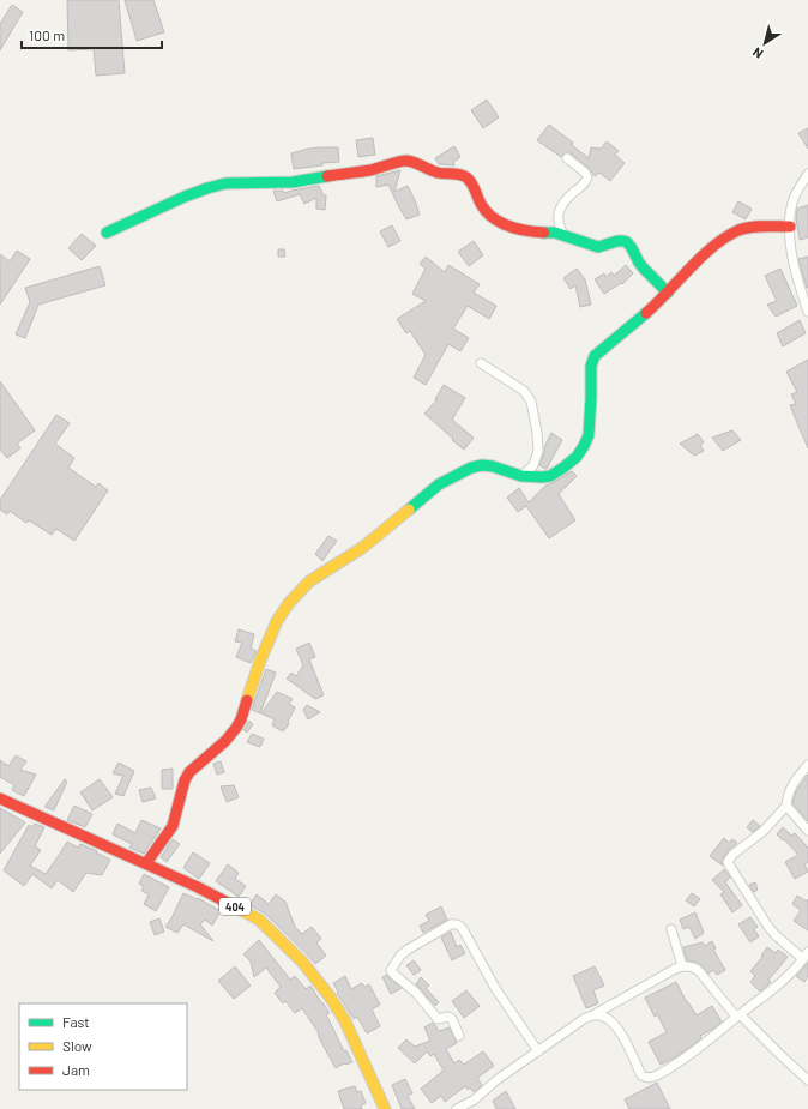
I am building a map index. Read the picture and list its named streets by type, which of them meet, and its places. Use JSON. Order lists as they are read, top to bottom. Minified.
{"streets":{"street":["404"]},"legend":["Fast","Slow","Jam"],"scale_bar":"100 m","north":"bottom left"}
